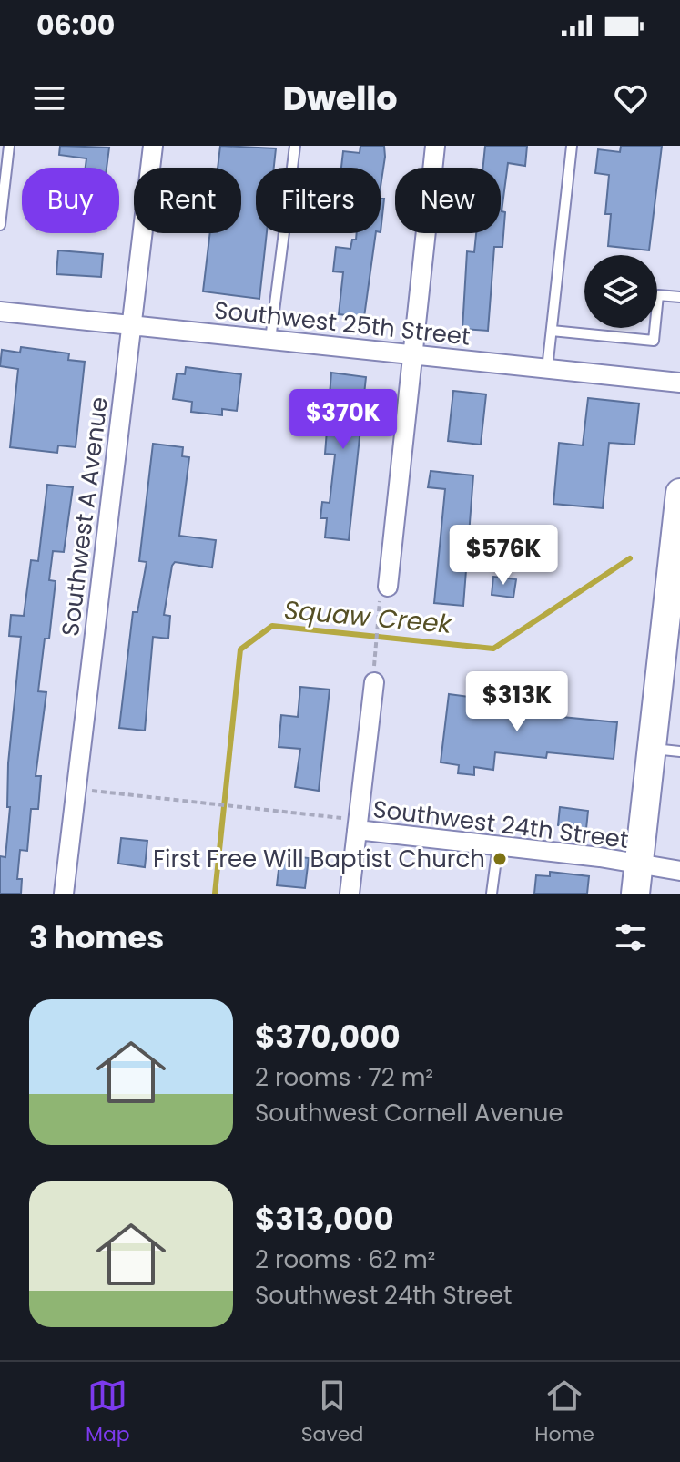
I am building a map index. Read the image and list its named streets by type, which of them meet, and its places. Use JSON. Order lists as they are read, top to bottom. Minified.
{"streets":{"street":["Southwest 25th Street","Southwest A Avenue","Southwest 24th Street"]},"crossings":[["Southwest 25th Street","Southwest A Avenue"]],"water":["Squaw Creek"],"places":["First Free Will Baptist Church"],"page":{"status":"06:00","header":"Dwello","chip":["Buy","Rent","Filters","New"],"price":["$370K","$576K","$313K"],"heading":"3 homes","list":[{"name":"$370,000","note":"2 rooms · 72 m² · Southwest Cornell Avenue"},{"name":"$313,000","note":"2 rooms · 62 m² · Southwest 24th Street"}],"tabs":["Map","Saved","Home"]}}
